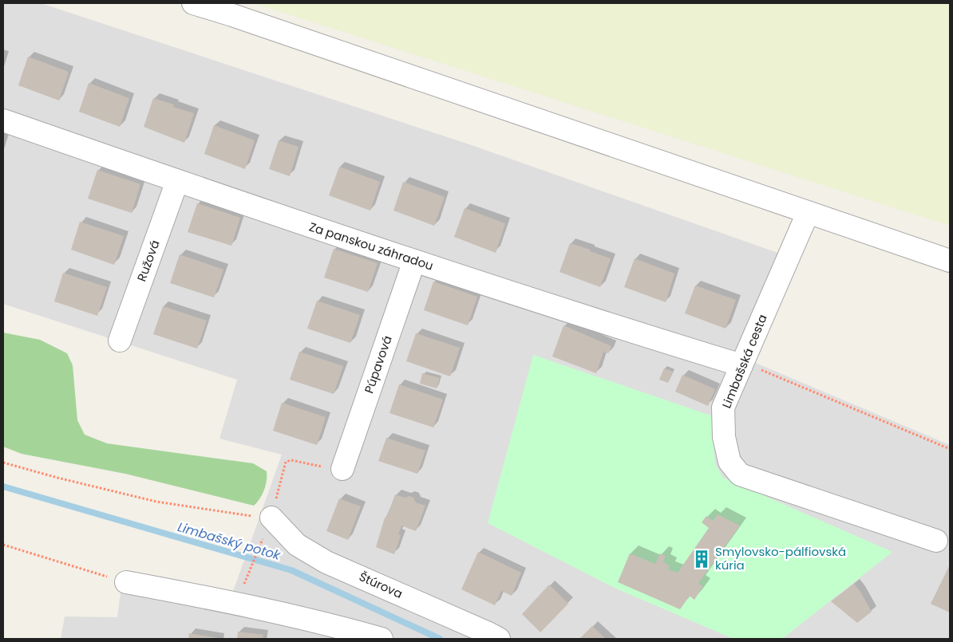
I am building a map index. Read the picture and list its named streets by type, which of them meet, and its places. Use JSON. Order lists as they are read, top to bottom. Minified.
{"streets":{"street":["Za panskou záhradou","Ružová","Limbašská cesta","Púpavová","Štúrova"]},"crossings":[["Za panskou záhradou","Ružová"],["Za panskou záhradou","Limbašská cesta"],["Za panskou záhradou","Púpavová"]],"water":["Limbašský potok"],"places":{"building":["Smylovsko-pálfiovská kúria"]}}
